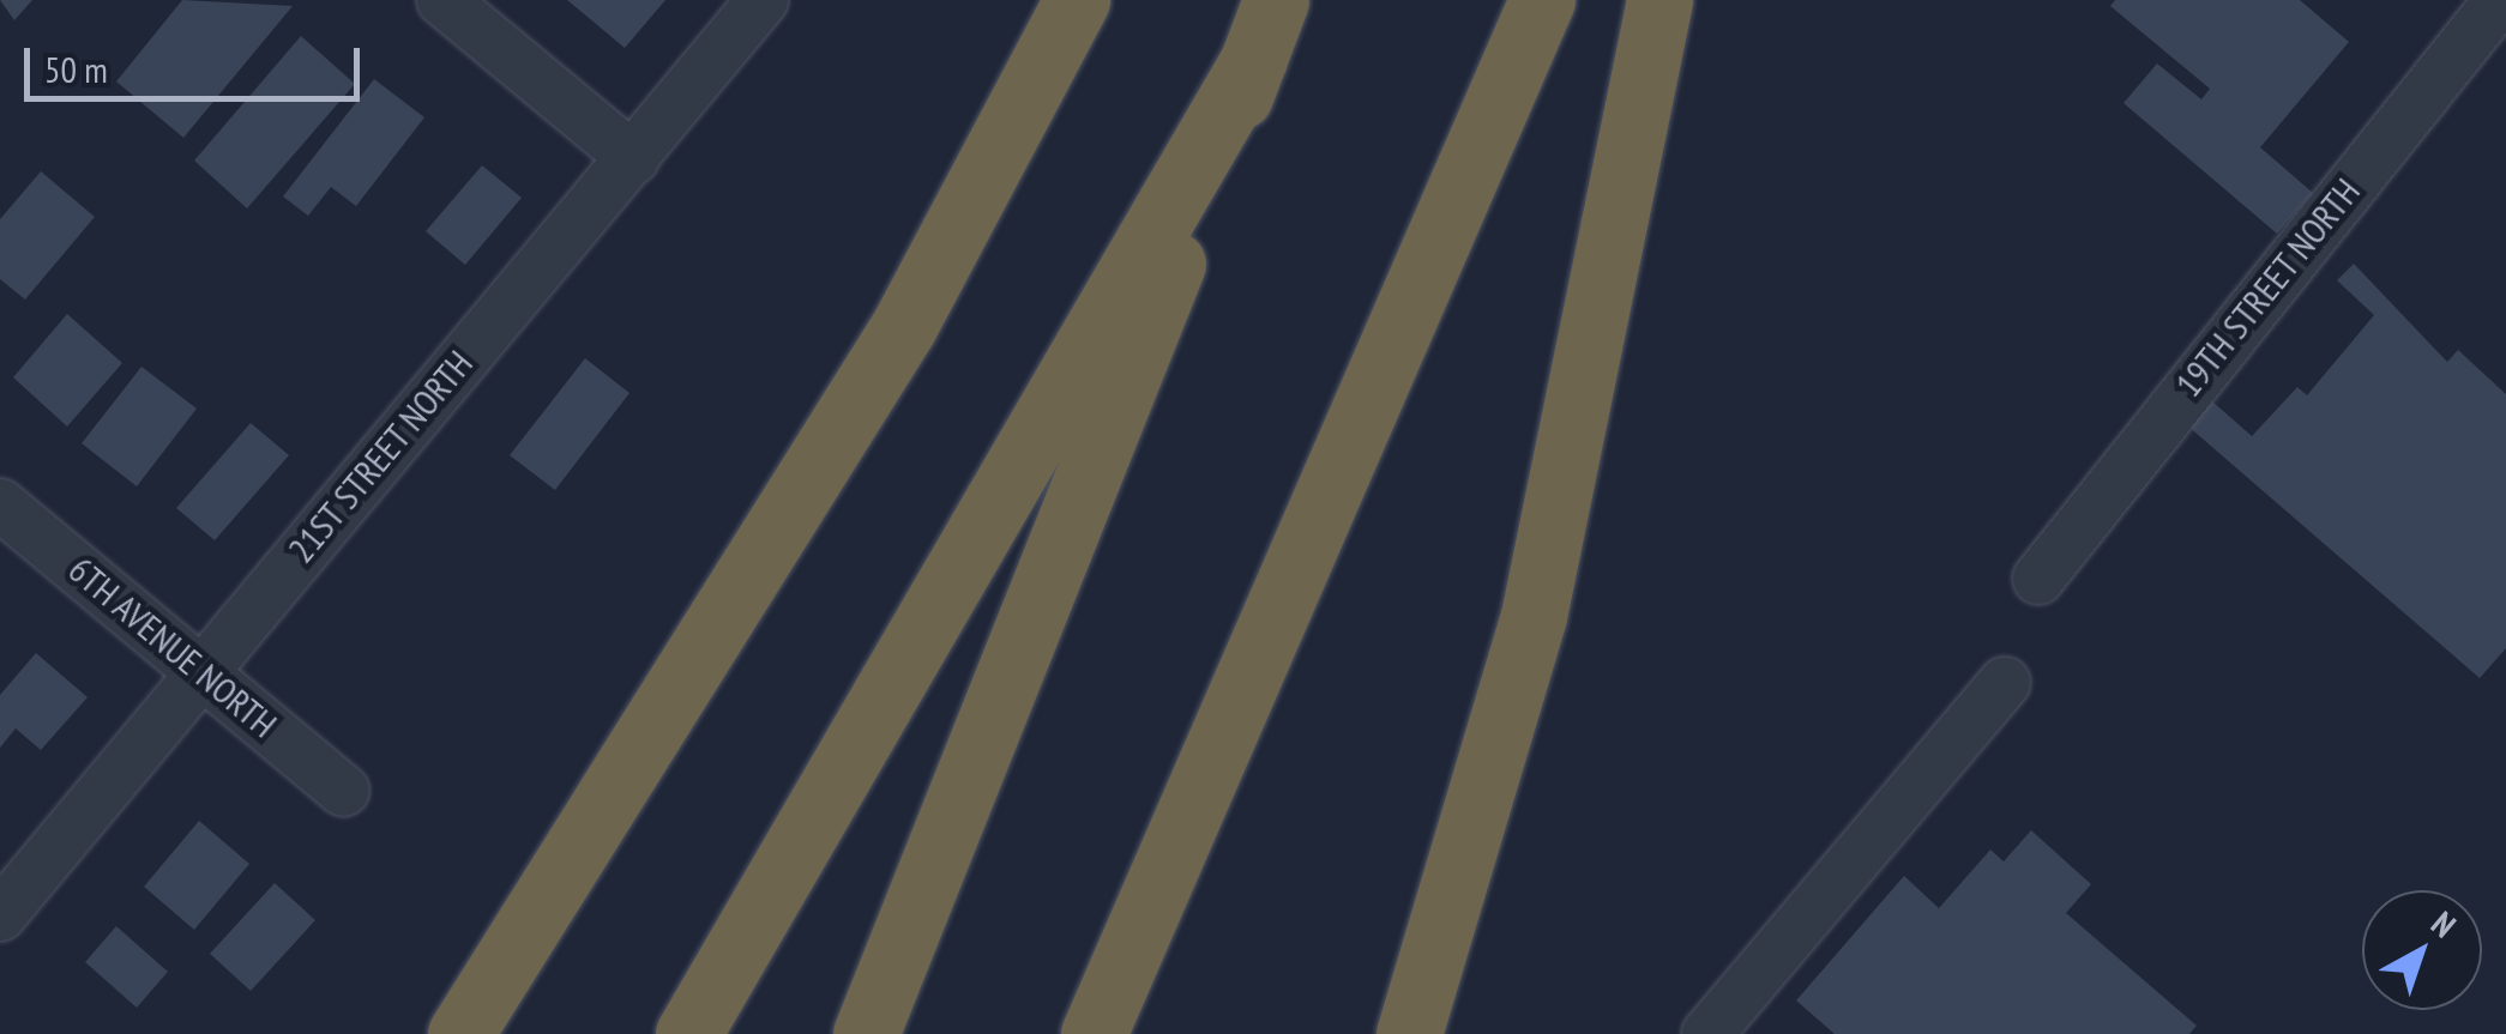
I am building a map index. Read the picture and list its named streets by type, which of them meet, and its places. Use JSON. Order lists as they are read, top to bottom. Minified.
{"streets":{"street":["19TH STREET NORTH","21ST STREET NORTH","6TH AVENUE NORTH"]},"crossings":[["21ST STREET NORTH","6TH AVENUE NORTH"]],"scale_bar":"50 m","north":"top right"}
